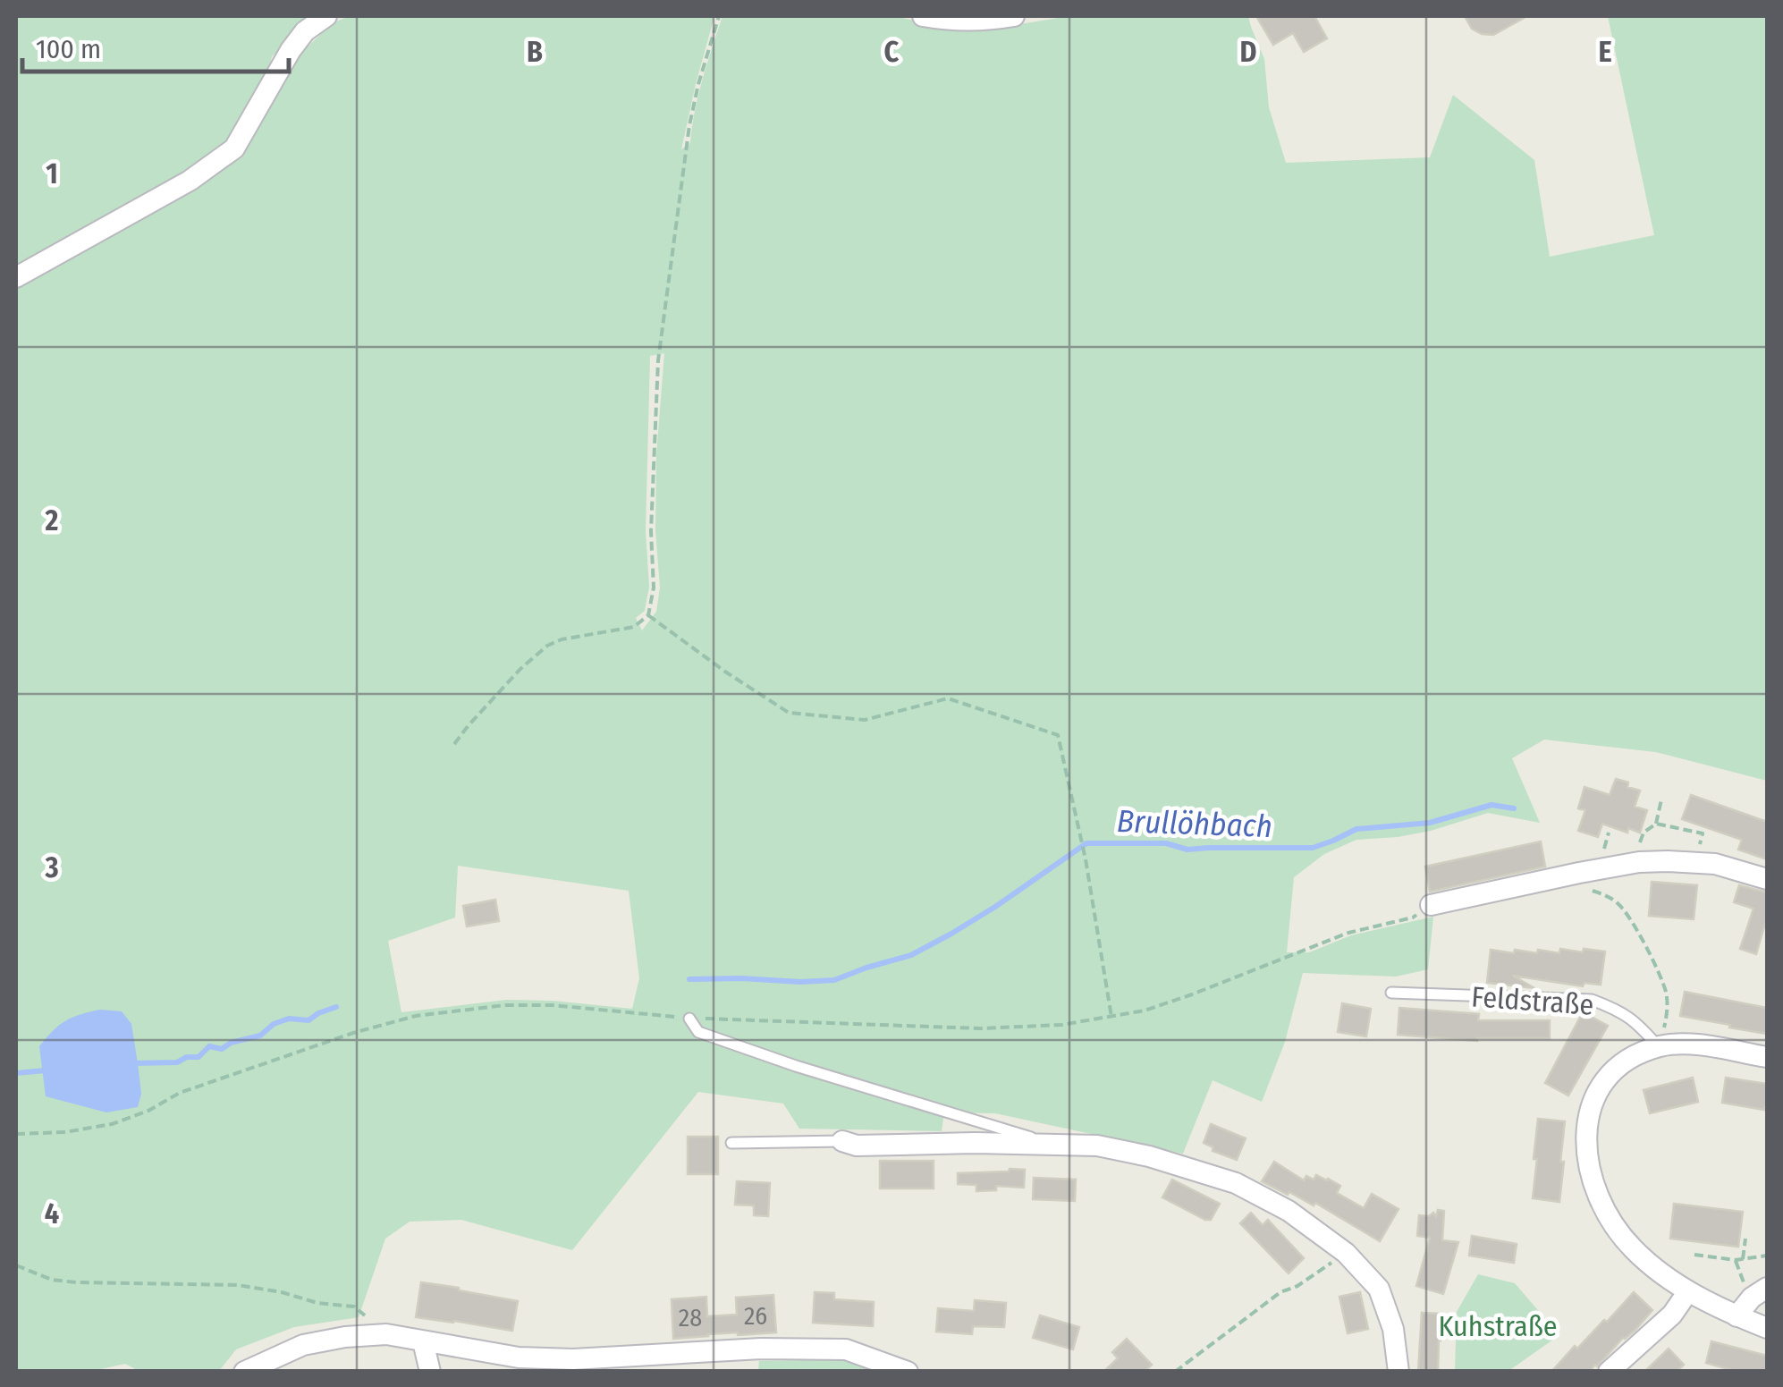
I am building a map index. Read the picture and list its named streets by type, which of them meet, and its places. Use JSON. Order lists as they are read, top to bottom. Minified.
{"streets":{"lane":["Feldstraße"]},"water":["Brullöhbach"],"parks":["Kuhstraße"],"house_numbers":["26","28"],"scale_bar":"100 m","grid":{"columns":["B","C","D","E"],"rows":["1","2","3","4"]}}
